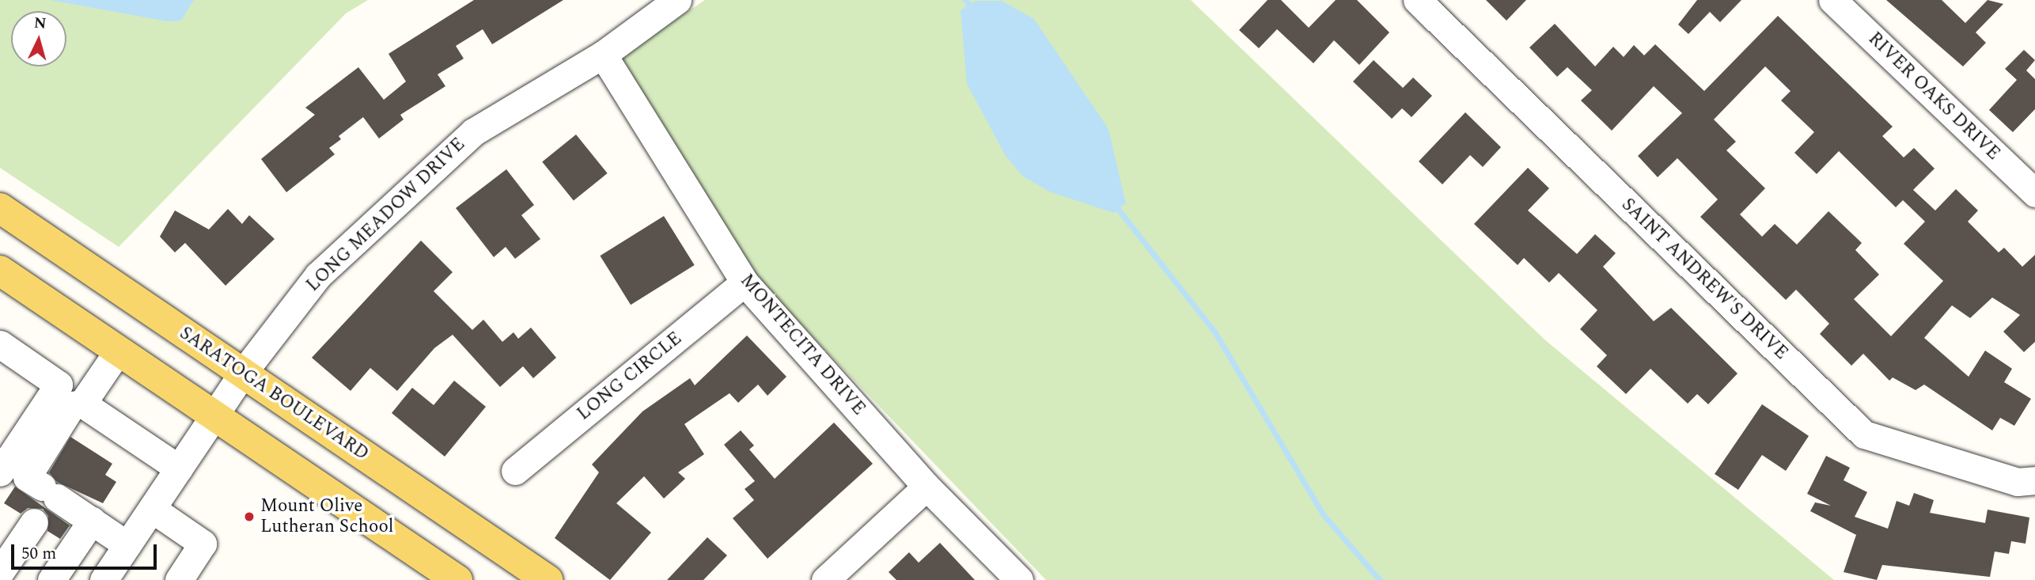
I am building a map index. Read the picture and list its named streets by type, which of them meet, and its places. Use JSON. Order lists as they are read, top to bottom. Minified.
{"streets":{"main road":["SARATOGA BOULEVARD"],"street":["RIVER OAKS DRIVE","LONG MEADOW DRIVE","SAINT ANDREW'S DRIVE","MONTECITA DRIVE","LONG CIRCLE"]},"crossings":[["LONG MEADOW DRIVE","MONTECITA DRIVE"],["LONG MEADOW DRIVE","SARATOGA BOULEVARD"],["MONTECITA DRIVE","LONG CIRCLE"]],"places":["Mount Olive Lutheran School"],"scale_bar":"50 m","north":"top"}
